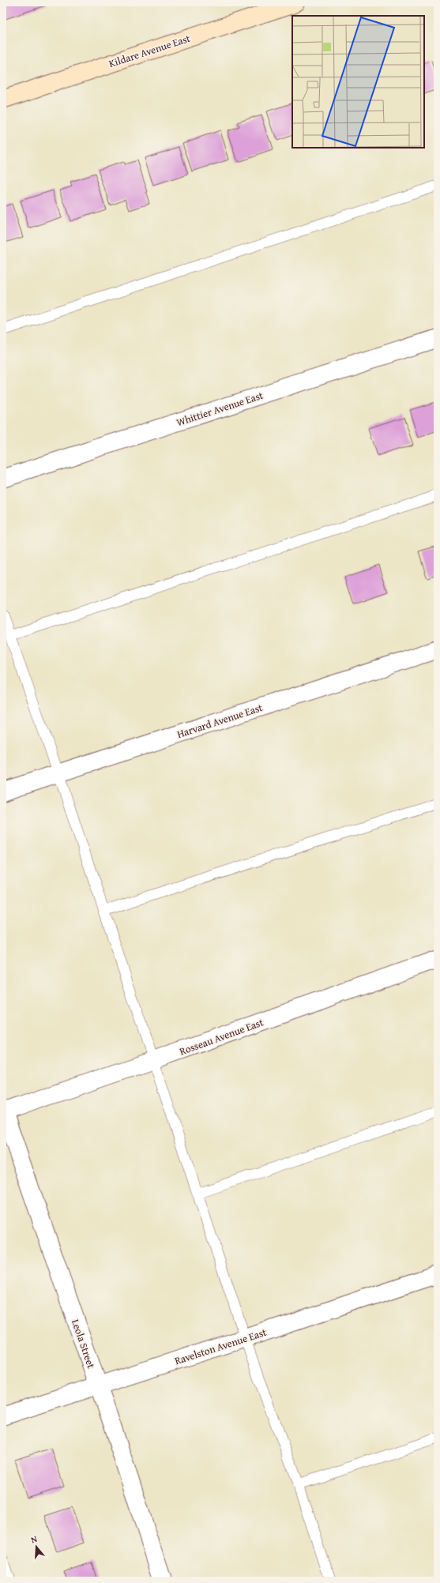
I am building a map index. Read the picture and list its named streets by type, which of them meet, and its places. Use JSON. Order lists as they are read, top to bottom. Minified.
{"streets":{"street":["Kildare Avenue East","Whittier Avenue East","Harvard Avenue East","Rosseau Avenue East","Leola Street","Ravelston Avenue East"]},"crossings":[["Rosseau Avenue East","Leola Street"],["Leola Street","Ravelston Avenue East"]],"north":"top"}
